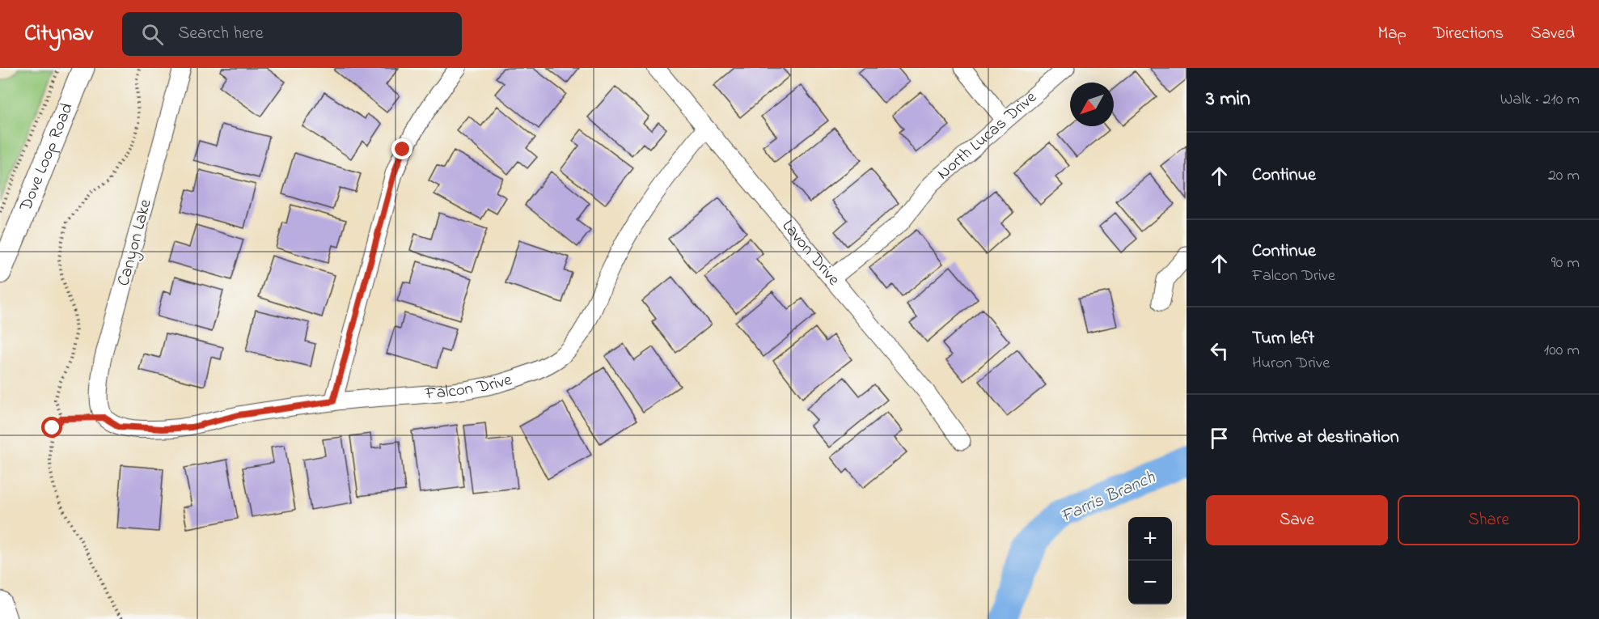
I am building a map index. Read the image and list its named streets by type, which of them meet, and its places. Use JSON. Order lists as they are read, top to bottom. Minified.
{"streets":{"main road":["Dove Loop Road"],"street":["North Lucas Drive","Canyon Lake","Lavon Drive","Falcon Drive"]},"crossings":[["North Lucas Drive","Lavon Drive"],["Canyon Lake","Falcon Drive"],["Lavon Drive","Falcon Drive"]],"water":["Farris Branch"],"north":"bottom left","page":{"header":"Citynav","search":"Search here","nav":["Map","Directions","Saved"],"heading":["3 min","Walk · 210 m"],"list":[["Continue","20 m"],["Continue","Falcon Drive","90 m"],["Turn left","Huron Drive","100 m"],"Arrive at destination"],"buttons":["Save","Share"],"map_buttons":["+","−"]}}
